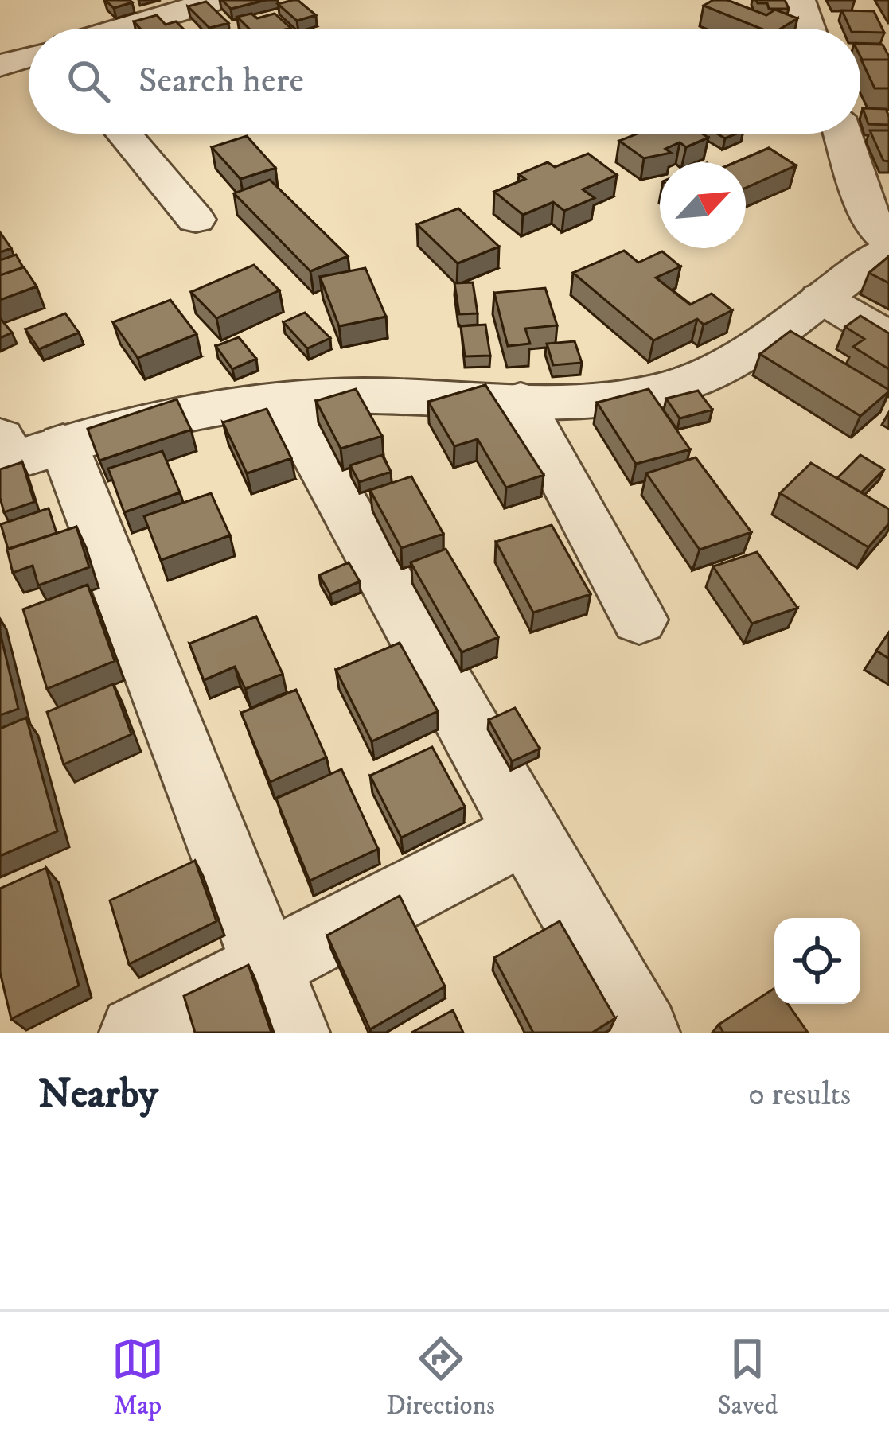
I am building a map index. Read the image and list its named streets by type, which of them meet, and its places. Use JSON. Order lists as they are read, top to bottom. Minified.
{"north":"top right","page":{"search":"Search here","heading":["Nearby","0 results"],"nav":["Map","Directions","Saved"]}}
